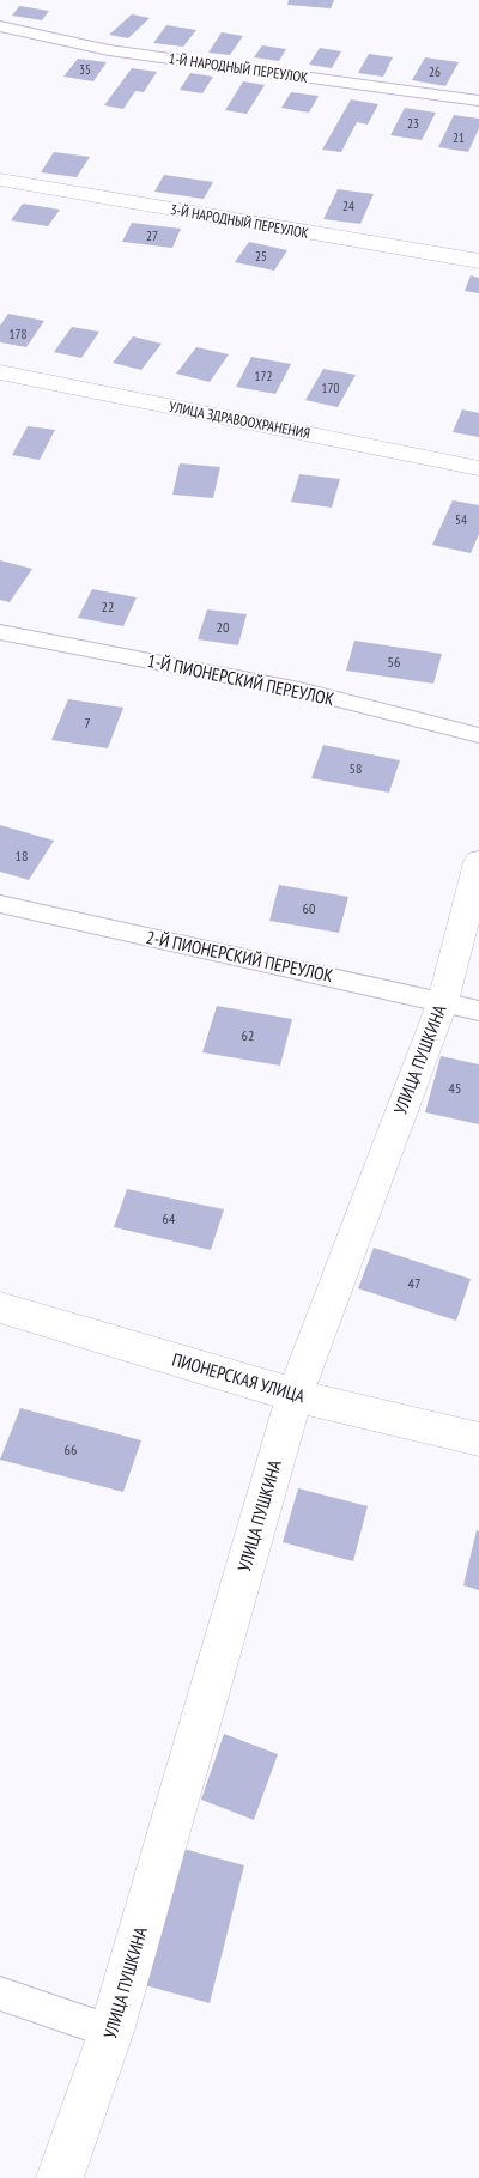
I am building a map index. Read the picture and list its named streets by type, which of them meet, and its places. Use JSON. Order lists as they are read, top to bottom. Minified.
{"streets":{"street":["3-Й НАРОДНЫЙ ПЕРЕУЛОК","УЛИЦА ЗДРАВООХРАНЕНИЯ","УЛИЦА ПУШКИНА","ПИОНЕРСКАЯ УЛИЦА"],"lane":["1-Й НАРОДНЫЙ ПЕРЕУЛОК","1-Й ПИОНЕРСКИЙ ПЕРЕУЛОК","2-Й ПИОНЕРСКИЙ ПЕРЕУЛОК"]},"crossings":[["2-Й ПИОНЕРСКИЙ ПЕРЕУЛОК","УЛИЦА ПУШКИНА"],["УЛИЦА ПУШКИНА","ПИОНЕРСКАЯ УЛИЦА"]],"house_numbers":["35","26","23","21","24","27","25","178","172","170","54","22","20","56","7","58","18","60","62","45","64","47","66"]}
